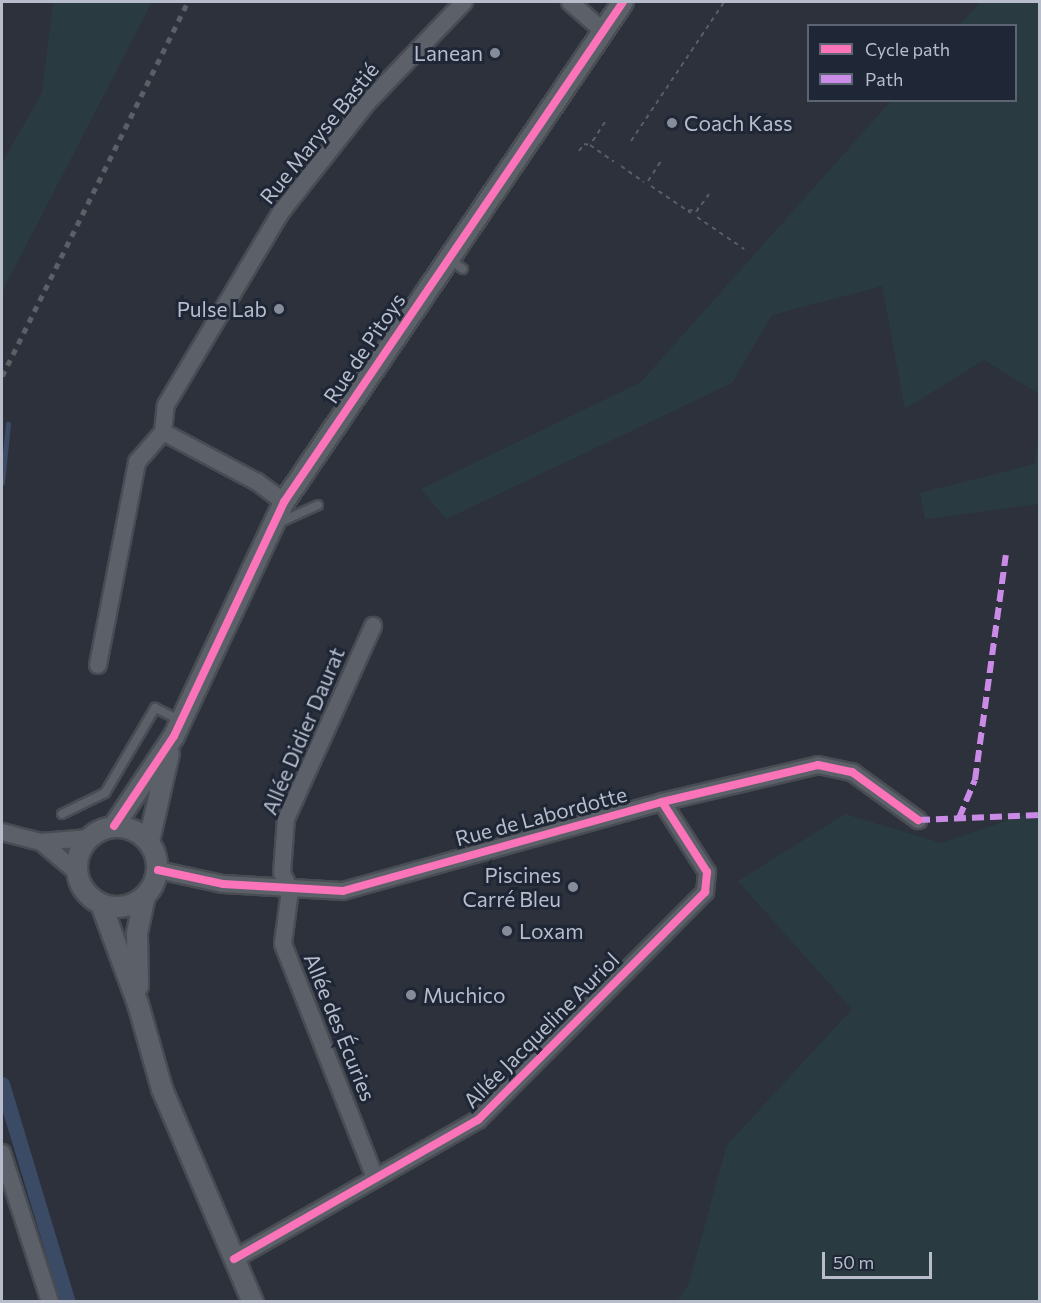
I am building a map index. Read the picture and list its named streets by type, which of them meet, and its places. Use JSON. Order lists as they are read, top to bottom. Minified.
{"streets":{"street":["Rue Maryse Bastié","Rue de Pitoys","Allée Didier Daurat","Rue de Labordotte","Allée des Écuries","Allée Jacqueline Auriol"]},"crossings":[["Allée Didier Daurat","Rue de Labordotte"],["Allée Didier Daurat","Allée des Écuries"],["Rue de Labordotte","Allée des Écuries"],["Rue de Labordotte","Allée Jacqueline Auriol"],["Allée des Écuries","Allée Jacqueline Auriol"]],"places":["Lanean","Coach Kass","Pulse Lab","Piscines Carré Bleu","Loxam","Muchico"],"legend":["Cycle path","Path"],"scale_bar":"50 m"}
